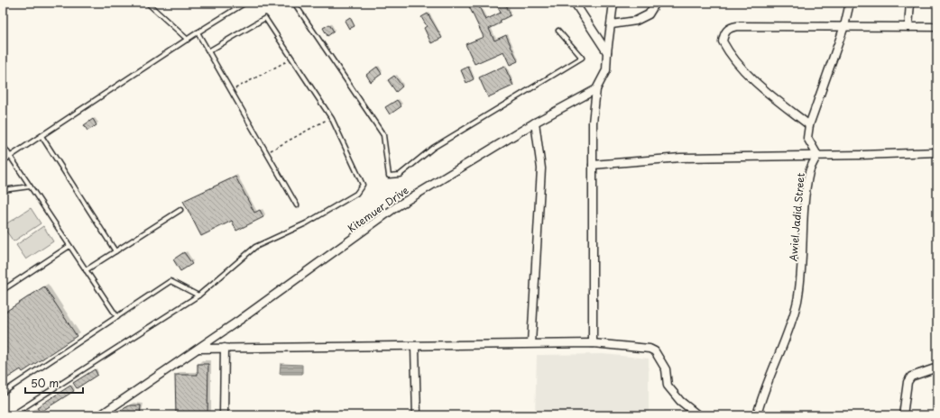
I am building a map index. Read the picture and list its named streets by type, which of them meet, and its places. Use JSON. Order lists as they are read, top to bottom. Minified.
{"streets":{"street":["Kitemuer Drive","Awiel Jadid Street"]},"scale_bar":"50 m"}
